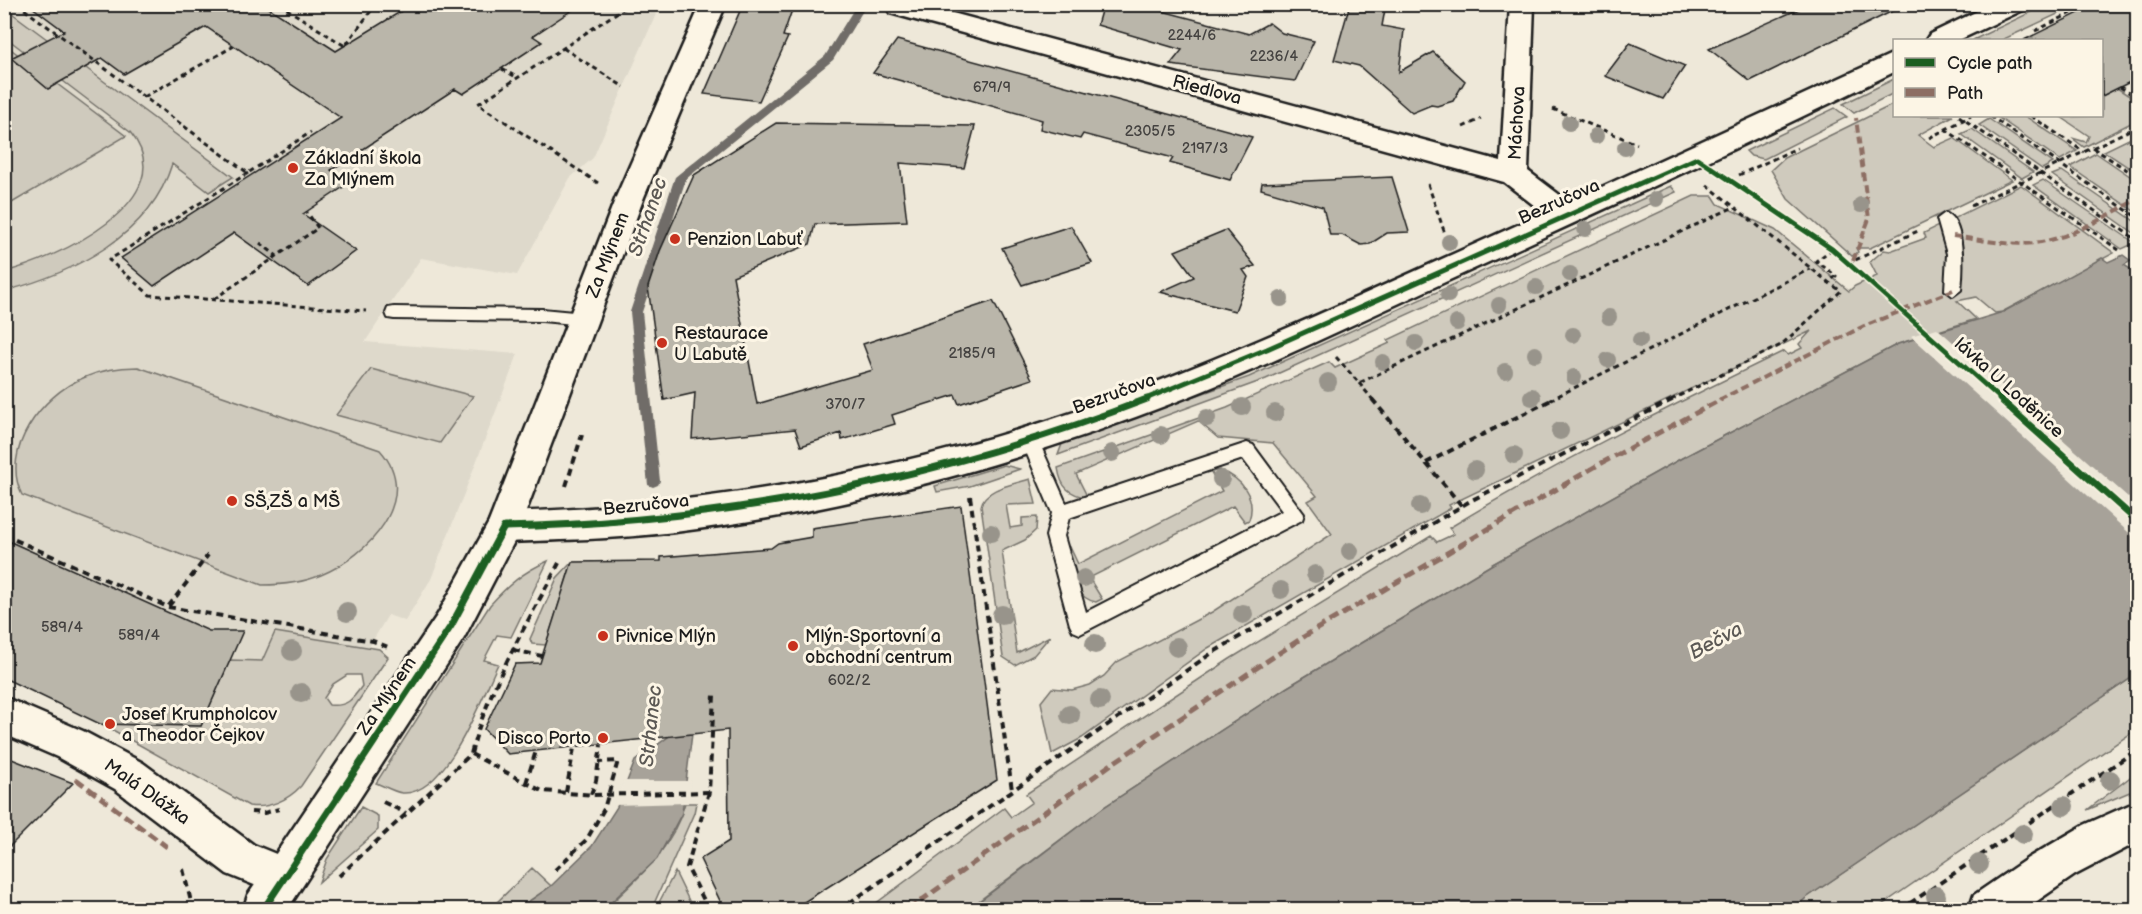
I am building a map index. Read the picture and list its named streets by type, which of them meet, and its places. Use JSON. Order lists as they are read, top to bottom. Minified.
{"streets":{"street":["Riedlova","Máchova","Bezručova","Za Mlýnem","Malá Dlážka"],"cycle path":["lávka U Loděnice"]},"crossings":[["Riedlova","Máchova"],["Máchova","Bezručova"],["Bezručova","Za Mlýnem"],["Za Mlýnem","Malá Dlážka"]],"water":["Strhanec","Bečva"],"places":["Základní škola Za Mlýnem","Penzion Labuť","Restaurace U Labutě","SŠ,ZŠ a MŠ","Pivnice Mlýn","Mlýn-Sportovní a obchodní centrum","Josef Krumpholcov a Theodor Čejkov","Disco Porto"],"house_numbers":["2244/6","2236/4","679/9","2305/5","2197/3","2185/9","370/7","589/4","589/4","602/2"],"legend":["Cycle path","Path"]}
